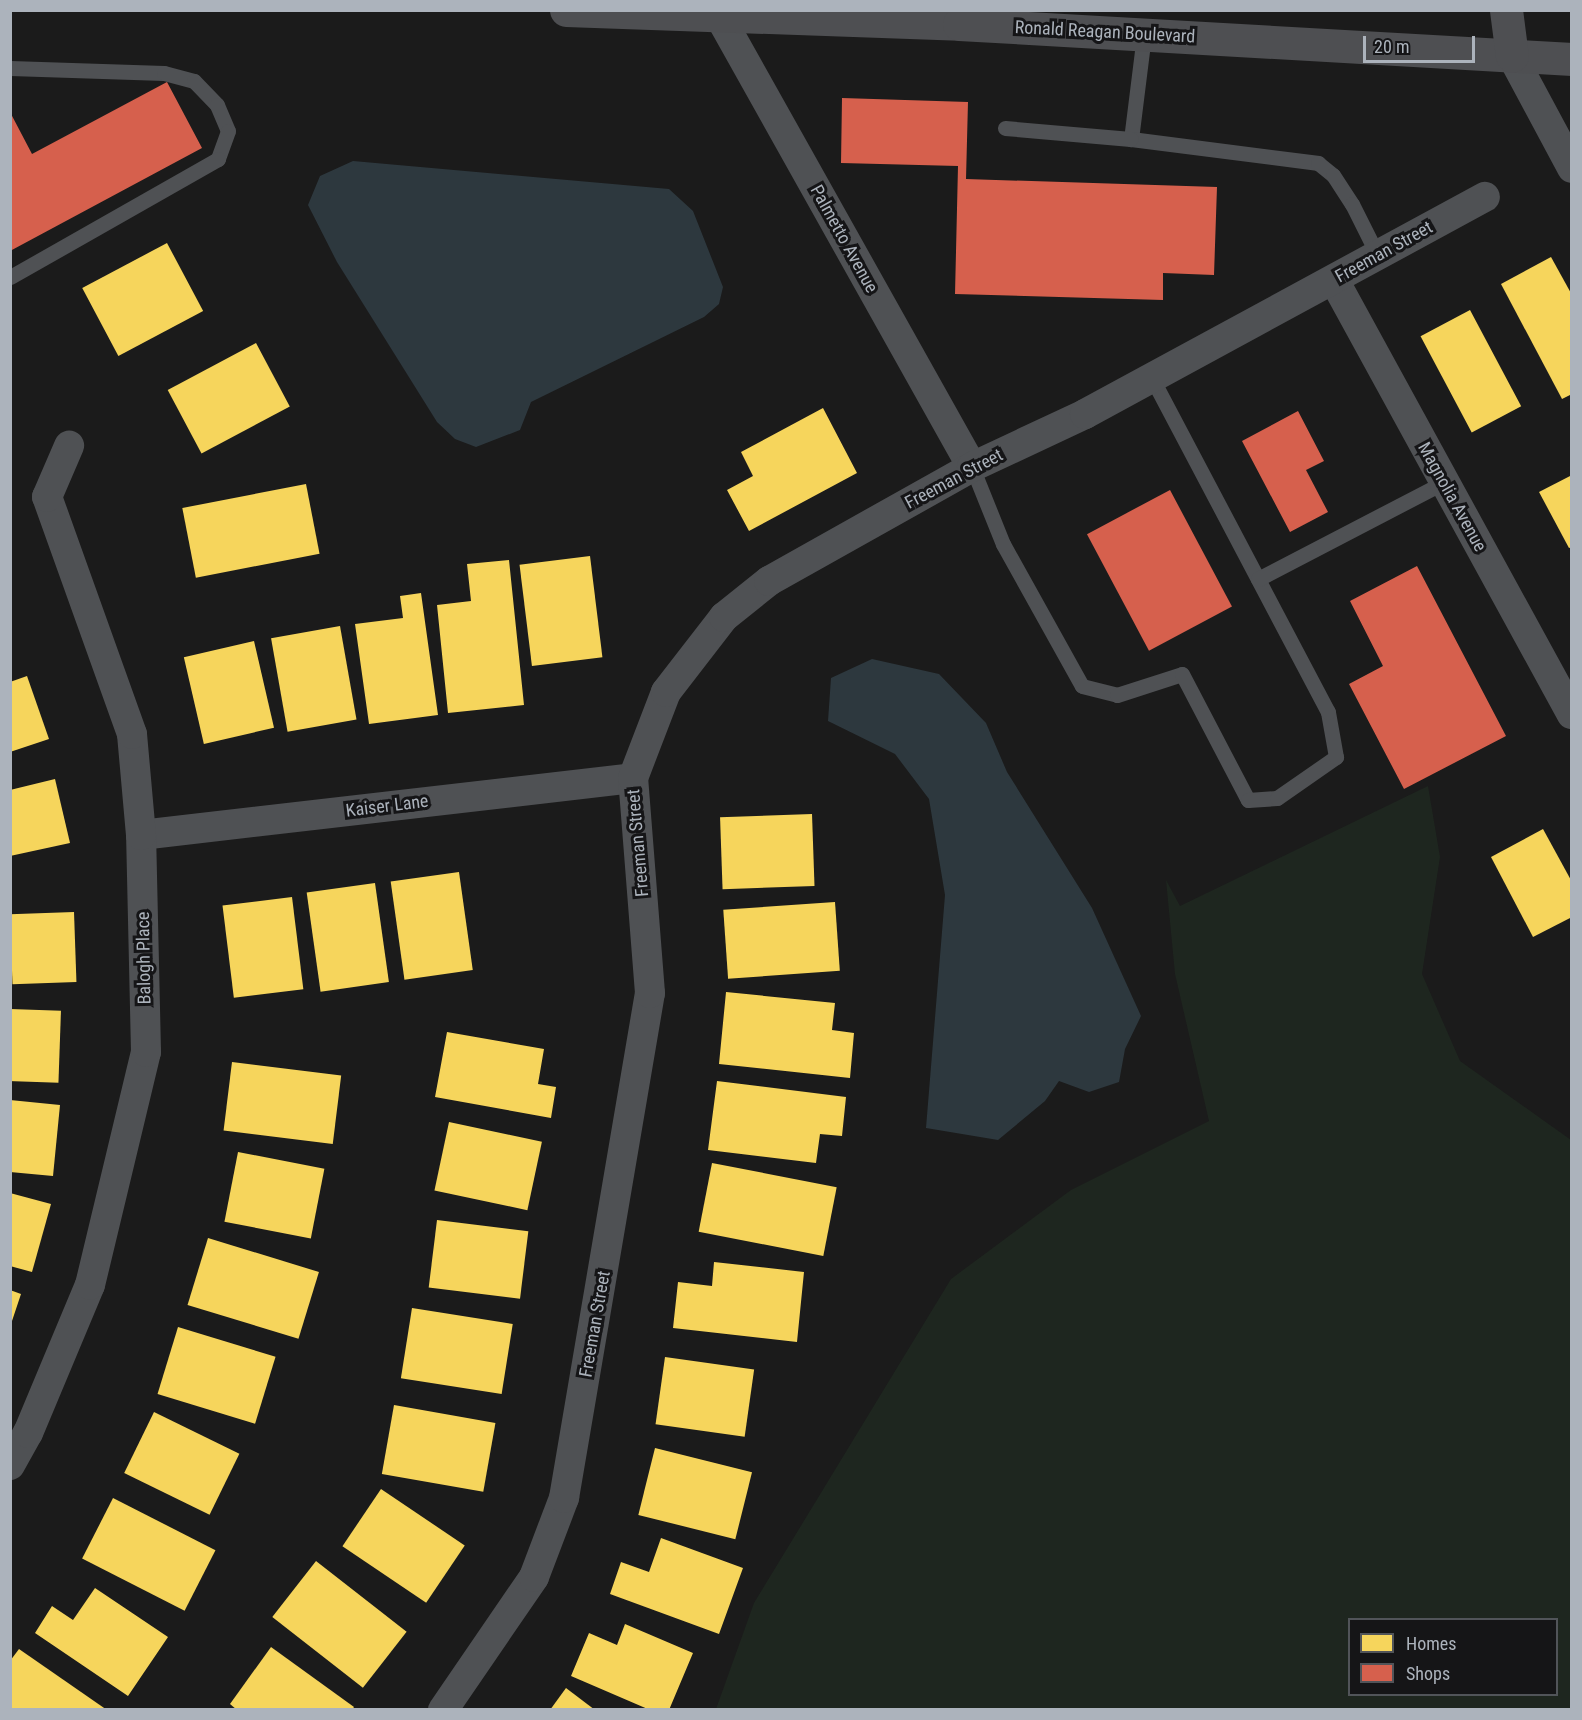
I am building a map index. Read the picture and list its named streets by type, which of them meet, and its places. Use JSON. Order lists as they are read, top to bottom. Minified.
{"streets":{"main road":["Ronald Reagan Boulevard"],"street":["Palmetto Avenue","Freeman Street","Magnolia Avenue","Kaiser Lane","Balogh Place"]},"crossings":[["Ronald Reagan Boulevard","Palmetto Avenue"],["Palmetto Avenue","Freeman Street"],["Freeman Street","Magnolia Avenue"],["Freeman Street","Kaiser Lane"],["Kaiser Lane","Balogh Place"]],"legend":["Homes","Shops"],"scale_bar":"20 m"}
